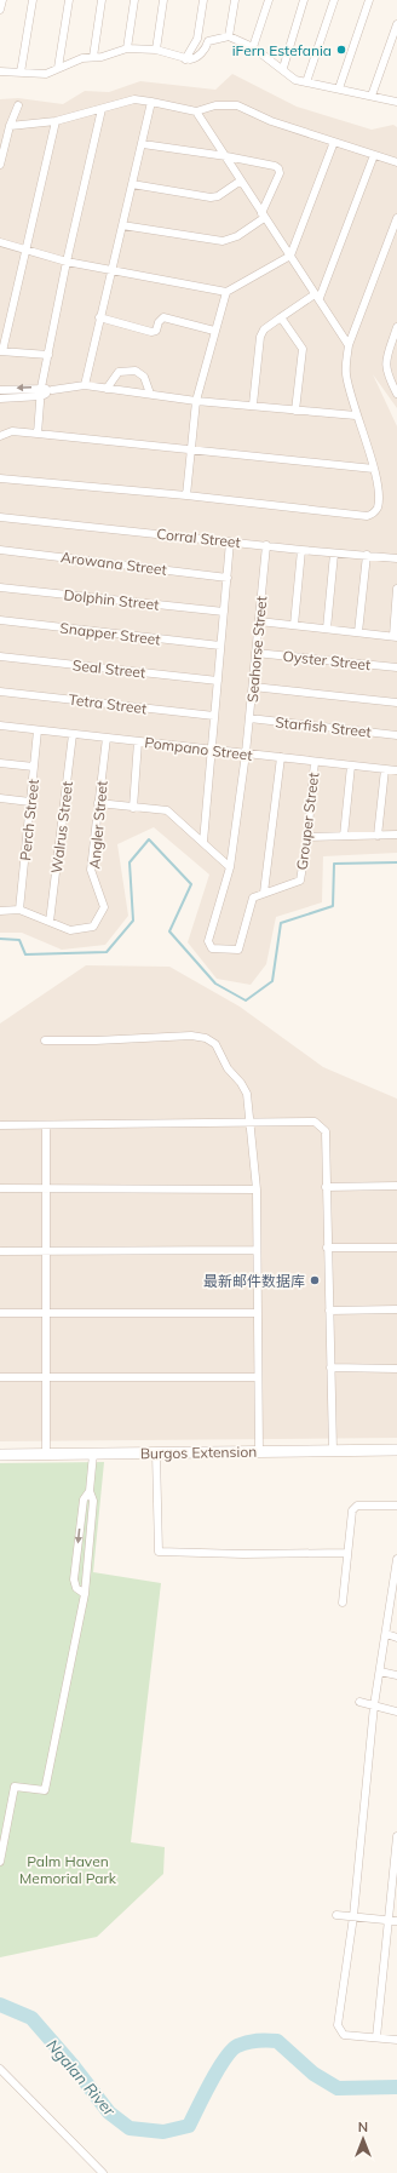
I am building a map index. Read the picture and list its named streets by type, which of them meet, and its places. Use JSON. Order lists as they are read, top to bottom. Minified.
{"streets":{"main road":["Burgos Extension"],"street":["Corral Street","Arowana Street","Dolphin Street","Snapper Street","Seahorse Street","Oyster Street","Seal Street","Tetra Street","Starfish Street","Pompano Street","Perch Street","Grouper Street","Angler Street","Walrus Street"]},"crossings":[["Corral Street","Seahorse Street"],["Seahorse Street","Oyster Street"],["Seahorse Street","Starfish Street"],["Seahorse Street","Pompano Street"],["Seahorse Street","Grouper Street"],["Pompano Street","Perch Street"],["Pompano Street","Grouper Street"],["Pompano Street","Angler Street"],["Pompano Street","Walrus Street"],["Angler Street","Walrus Street"]],"water":["Ngalan River"],"parks":["Palm Haven Memorial Park"],"places":["iFern Estefania","最新邮件数据库"],"north":"top"}
